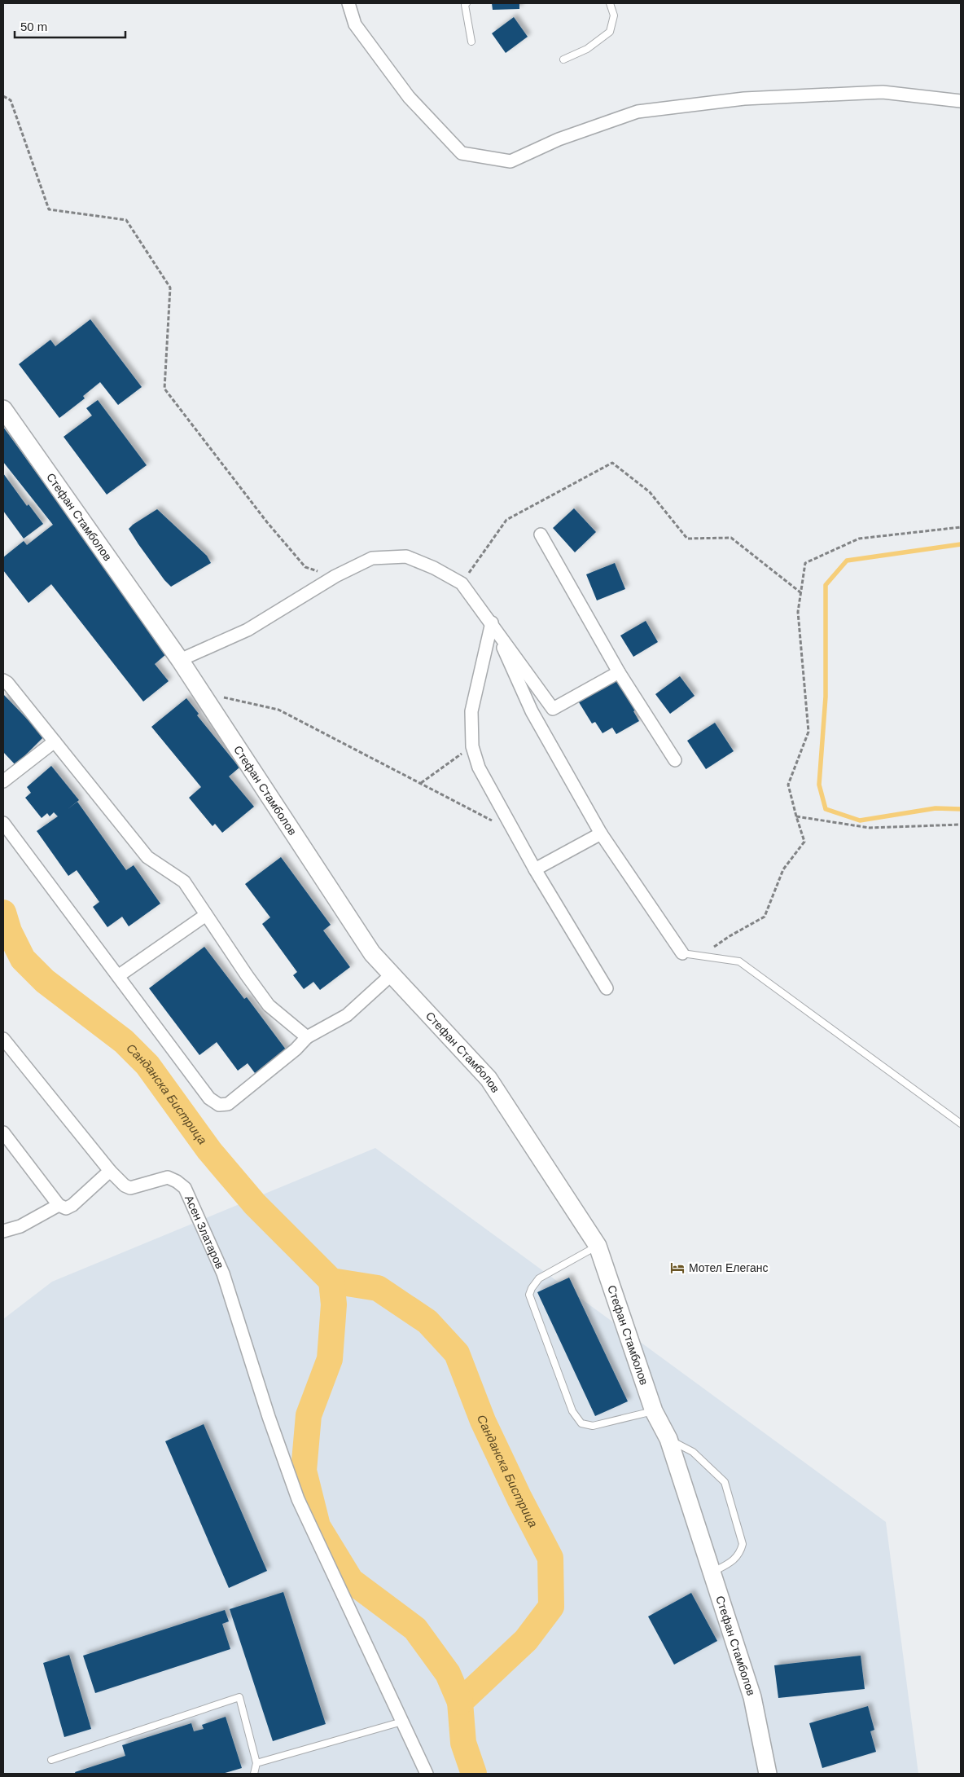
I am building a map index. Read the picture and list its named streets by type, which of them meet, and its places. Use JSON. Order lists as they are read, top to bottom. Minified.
{"streets":{"street":["Стефан Стамболов","Асен Златаров"]},"water":["Санданска Бистрица"],"places":{"hotel":["Мотел Елеганс"]},"scale_bar":"50 m"}
